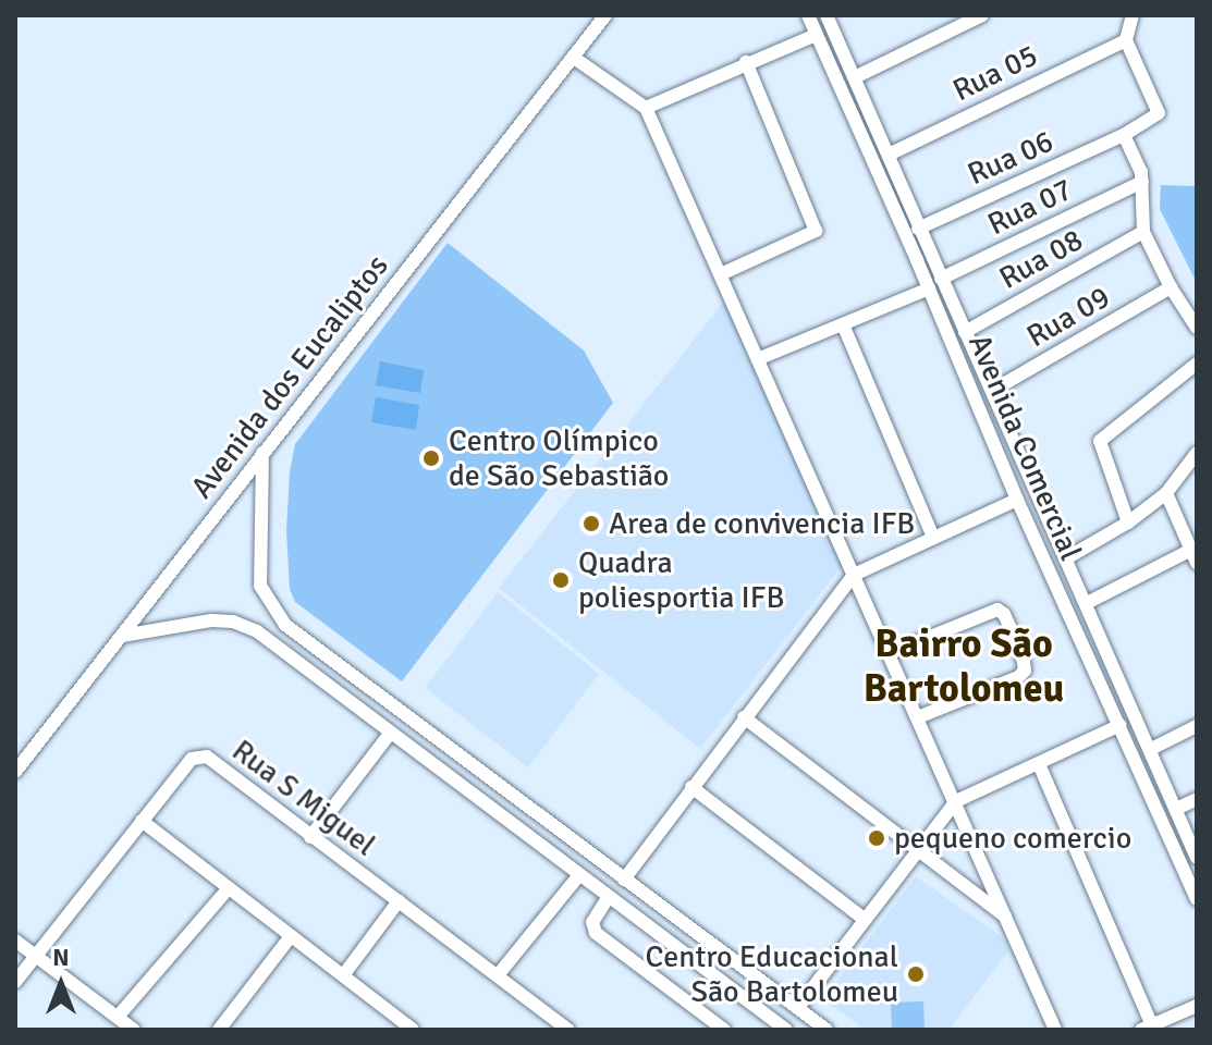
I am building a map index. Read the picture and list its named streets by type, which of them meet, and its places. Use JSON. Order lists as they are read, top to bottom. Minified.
{"streets":{"street":["Rua 05","Rua 06","Rua 07","Rua 08","Rua 09","Avenida dos Eucaliptos","Avenida Comercial","Rua S Miguel"]},"crossings":[["Rua 05","Rua 06"],["Rua 05","Avenida Comercial"],["Rua 06","Avenida Comercial"],["Rua 07","Avenida Comercial"],["Rua 08","Avenida Comercial"],["Rua 09","Avenida Comercial"]],"districts":["Bairro São Bartolomeu"],"places":["Centro Olímpico de São Sebastião","Area de convivencia IFB","Quadra poliesportia IFB","pequeno comercio","Centro Educacional São Bartolomeu"],"north":"top"}
